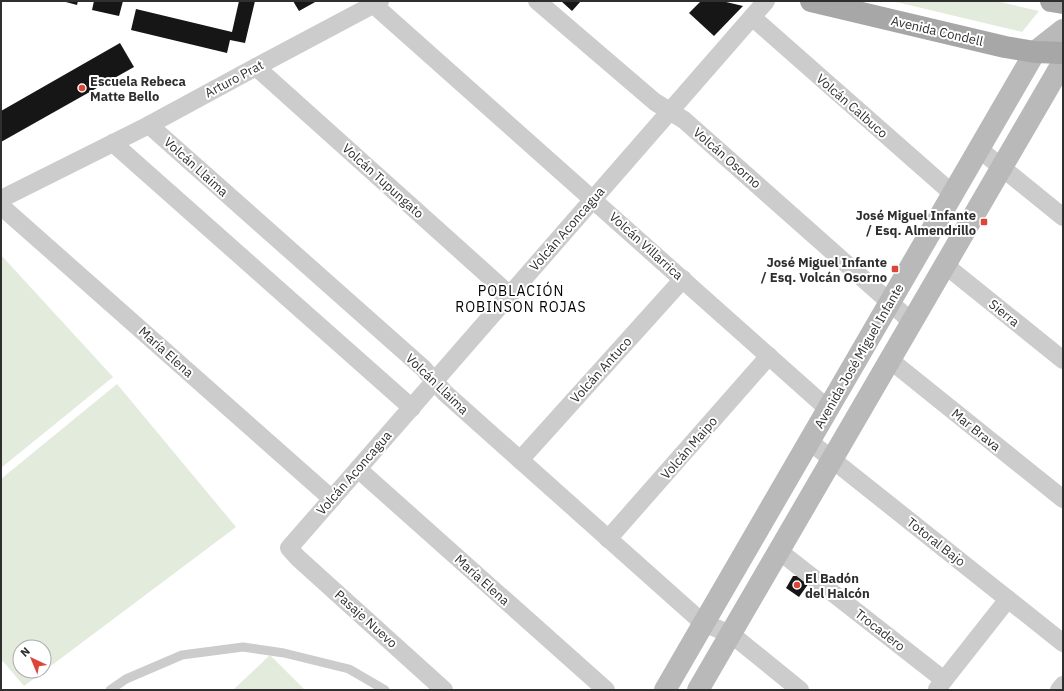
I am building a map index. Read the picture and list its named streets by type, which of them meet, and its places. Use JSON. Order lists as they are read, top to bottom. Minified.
{"streets":{"main road":["Avenida Condell","Avenida José Miguel Infante"],"street":["Arturo Prat","Volcán Calbuco","Volcán Osorno","Volcán Llaima","Volcán Tupungato","Volcán Aconcagua","Volcán Villarrica","Sierra","María Elena","Volcán Antuco","Mar Brava","Volcán Maipo","Totoral Bajo","Pasaje Nuevo","Trocadero"]},"crossings":[["Avenida Condell","Avenida José Miguel Infante"],["Arturo Prat","Volcán Llaima"],["Arturo Prat","Volcán Tupungato"],["Arturo Prat","Volcán Villarrica"],["Volcán Calbuco","Volcán Aconcagua"],["Volcán Calbuco","Avenida José Miguel Infante"],["Volcán Osorno","Volcán Aconcagua"],["Volcán Osorno","Avenida José Miguel Infante"],["Volcán Llaima","Volcán Aconcagua"],["Volcán Llaima","Avenida José Miguel Infante"],["Volcán Llaima","Volcán Antuco"],["Volcán Llaima","Volcán Maipo"],["Volcán Tupungato","Volcán Aconcagua"],["Volcán Aconcagua","Volcán Villarrica"],["Volcán Aconcagua","María Elena"],["Volcán Aconcagua","Pasaje Nuevo"],["Volcán Villarrica","Avenida José Miguel Infante"],["Volcán Villarrica","Volcán Antuco"],["Volcán Villarrica","Volcán Maipo"],["Avenida José Miguel Infante","Totoral Bajo"]],"districts":["POBLACIÓN ROBINSON ROJAS"],"places":{"other":["Escuela Rebeca Matte Bello","El Badón del Halcón"],"transit":["José Miguel Infante / Esq. Almendrillo","José Miguel Infante / Esq. Volcán Osorno"]},"north":"top left"}
